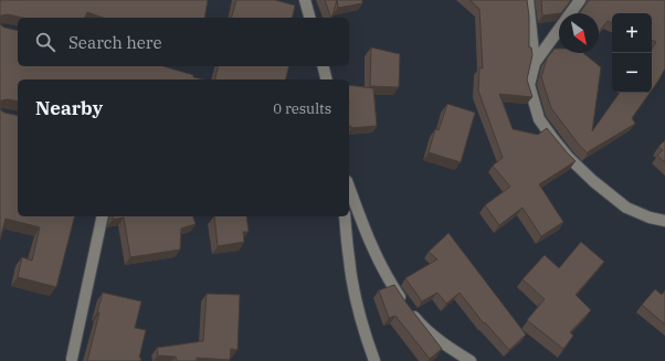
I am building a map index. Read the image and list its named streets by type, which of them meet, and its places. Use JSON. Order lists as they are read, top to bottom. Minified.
{"north":"bottom right","page":{"map_buttons":["+","−"],"search":"Search here","heading":["Nearby","0 results"]}}
